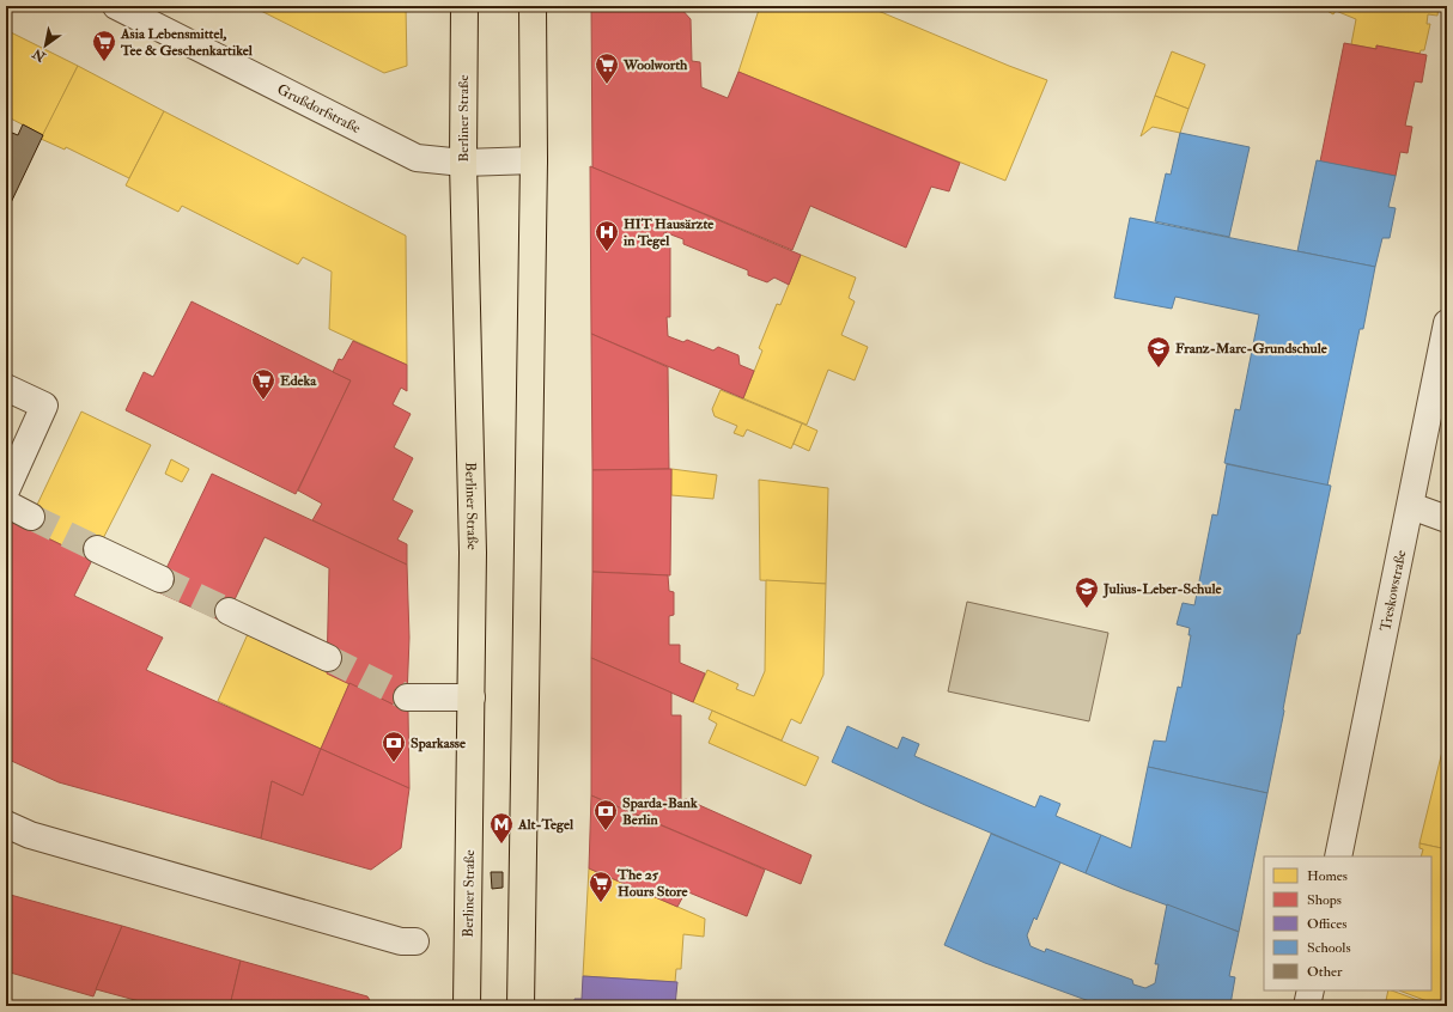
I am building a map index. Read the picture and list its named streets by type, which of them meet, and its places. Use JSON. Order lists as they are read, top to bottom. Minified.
{"streets":{"main road":["Berliner Straße"],"street":["Grußdorfstraße","Treskowstraße"]},"crossings":[["Grußdorfstraße","Berliner Straße"]],"places":{"supermarket":["Asia Lebensmittel, Tee & Geschenkartikel","Woolworth","Edeka","The 25 Hours Store"],"hospital":["HIT Hausärzte in Tegel"],"school or university":["Franz-Marc-Grundschule","Julius-Leber-Schule"],"bank":["Sparkasse","Sparda-Bank Berlin"],"metro station":["Alt-Tegel"]},"legend":["Homes","Shops","Offices","Schools","Other"],"north":"bottom left"}
